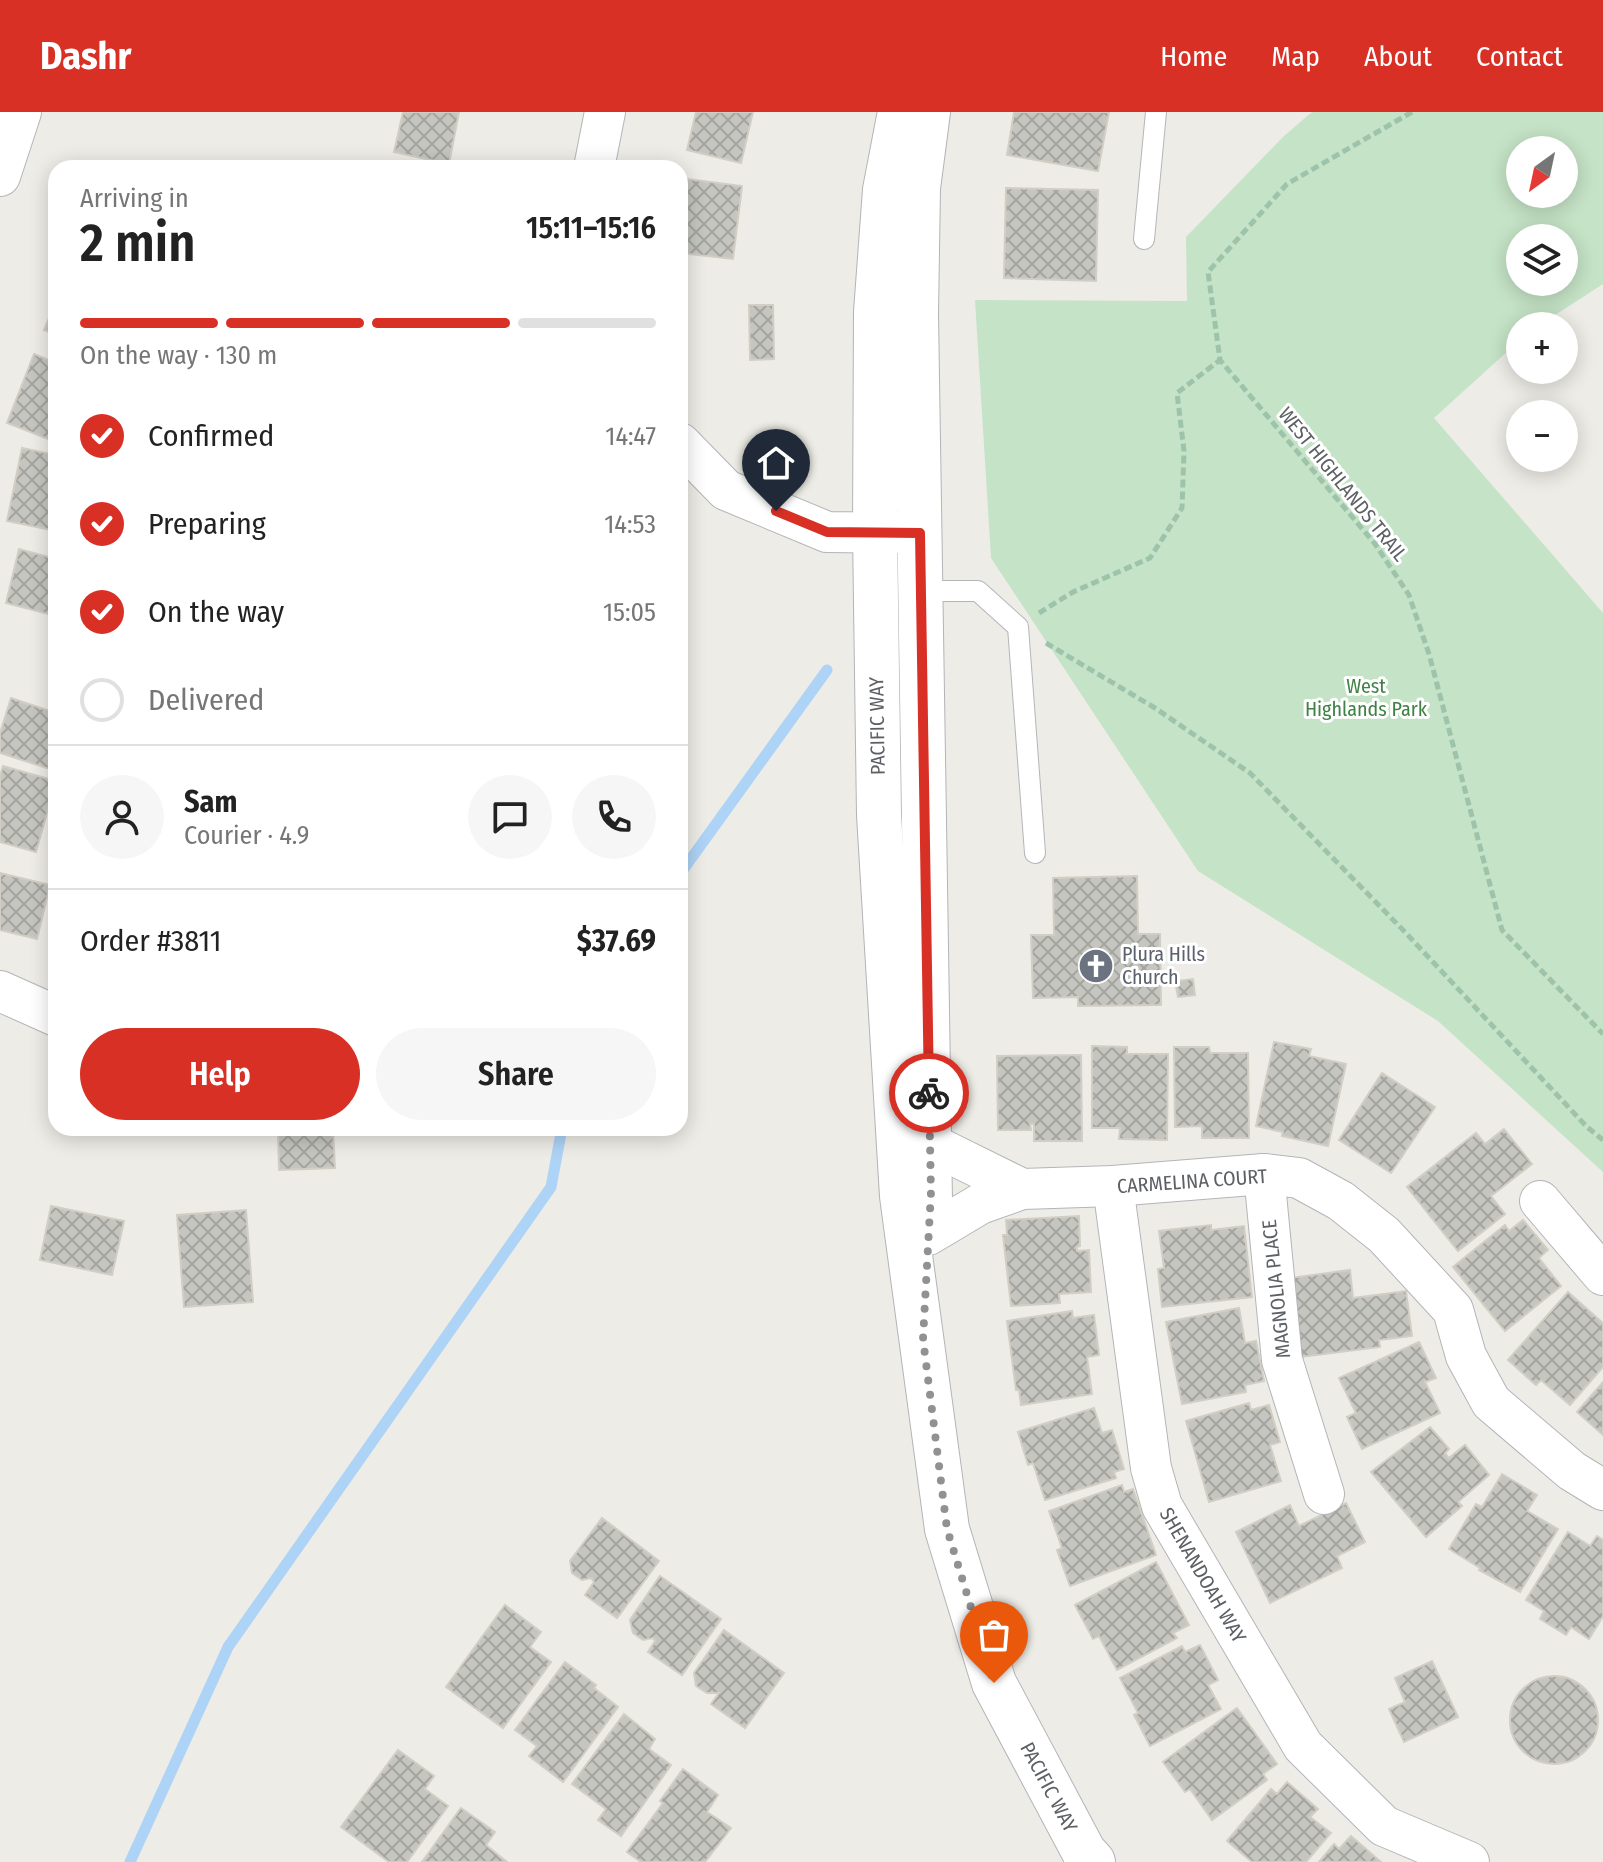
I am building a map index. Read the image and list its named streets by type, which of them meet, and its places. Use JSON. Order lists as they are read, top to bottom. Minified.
{"streets":{"main road":["PACIFIC WAY"],"street":["CARMELINA COURT","MAGNOLIA PLACE","SHENANDOAH WAY"],"path":["WEST HIGHLANDS TRAIL"]},"crossings":[["PACIFIC WAY","CARMELINA COURT"],["CARMELINA COURT","MAGNOLIA PLACE"],["CARMELINA COURT","SHENANDOAH WAY"]],"parks":["West Highlands Park"],"places":{"church":["Plura Hills Church"]},"north":"bottom left","page":{"header":"Dashr","nav":["Home","Map","About","Contact"],"map_buttons":["+","−"],"heading":["2 min","Arriving in","15:11–15:16"],"panel":["Sam","Courier · 4.9","Order #3811","$37.69"],"bar":"On the way · 130 m","list":[["Confirmed","14:47"],["Preparing","14:53"],["On the way","15:05"],"Delivered"],"buttons":["Help","Share"]}}
